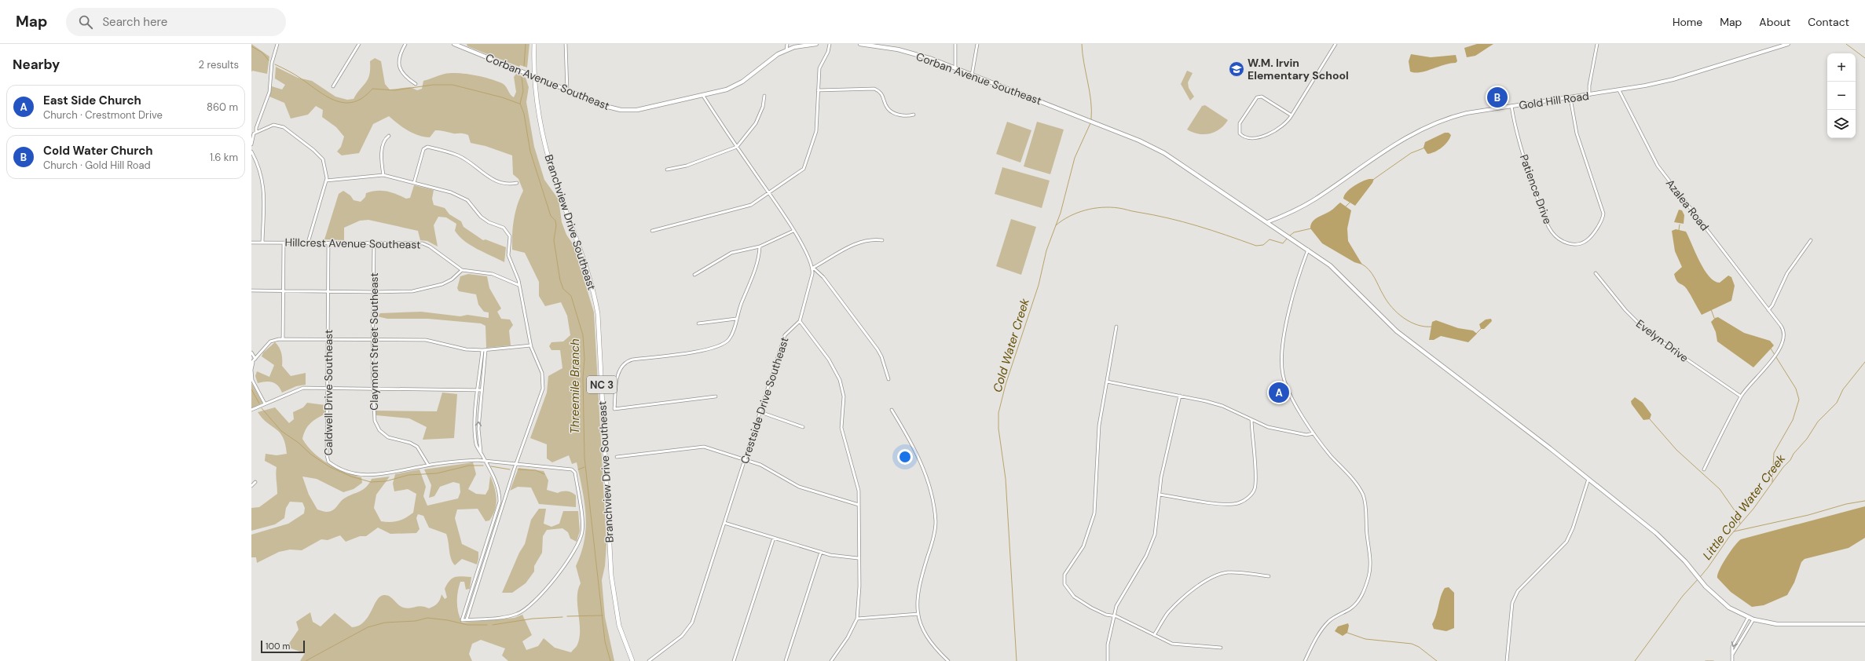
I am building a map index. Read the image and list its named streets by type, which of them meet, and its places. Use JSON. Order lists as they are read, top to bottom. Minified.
{"streets":{"main road":["Corban Avenue Southeast","Branchview Drive Southeast","NC 3"],"street":["Gold Hill Road","Patience Drive","Azalea Road","Hillcrest Avenue Southeast","Evelyn Drive","Claymont Street Southeast","Caldwell Drive Southeast","Crestside Drive Southeast"]},"crossings":[["Corban Avenue Southeast","Gold Hill Road"],["Corban Avenue Southeast","Branchview Drive Southeast"],["Gold Hill Road","Patience Drive"],["Gold Hill Road","Azalea Road"],["Azalea Road","Evelyn Drive"],["Hillcrest Avenue Southeast","Claymont Street Southeast"],["Hillcrest Avenue Southeast","Caldwell Drive Southeast"],["Claymont Street Southeast","Caldwell Drive Southeast"]],"water":["Cold Water Creek","Threemile Branch","Little Cold Water Creek"],"places":{"school or university":["W.M. Irvin Elementary School"]},"scale_bar":"100 m","page":{"header":"Map","search":"Search here","nav":["Home","Map","About","Contact"],"heading":["Nearby","2 results"],"map_buttons":["+","−"],"list":[{"mark":"A","name":"East Side Church","note":"Church · Crestmont Drive","value":"860 m"},{"mark":"B","name":"Cold Water Church","note":"Church · Gold Hill Road","value":"1.6 km"}],"pins":["B","A"],"scale":"100 m"}}
